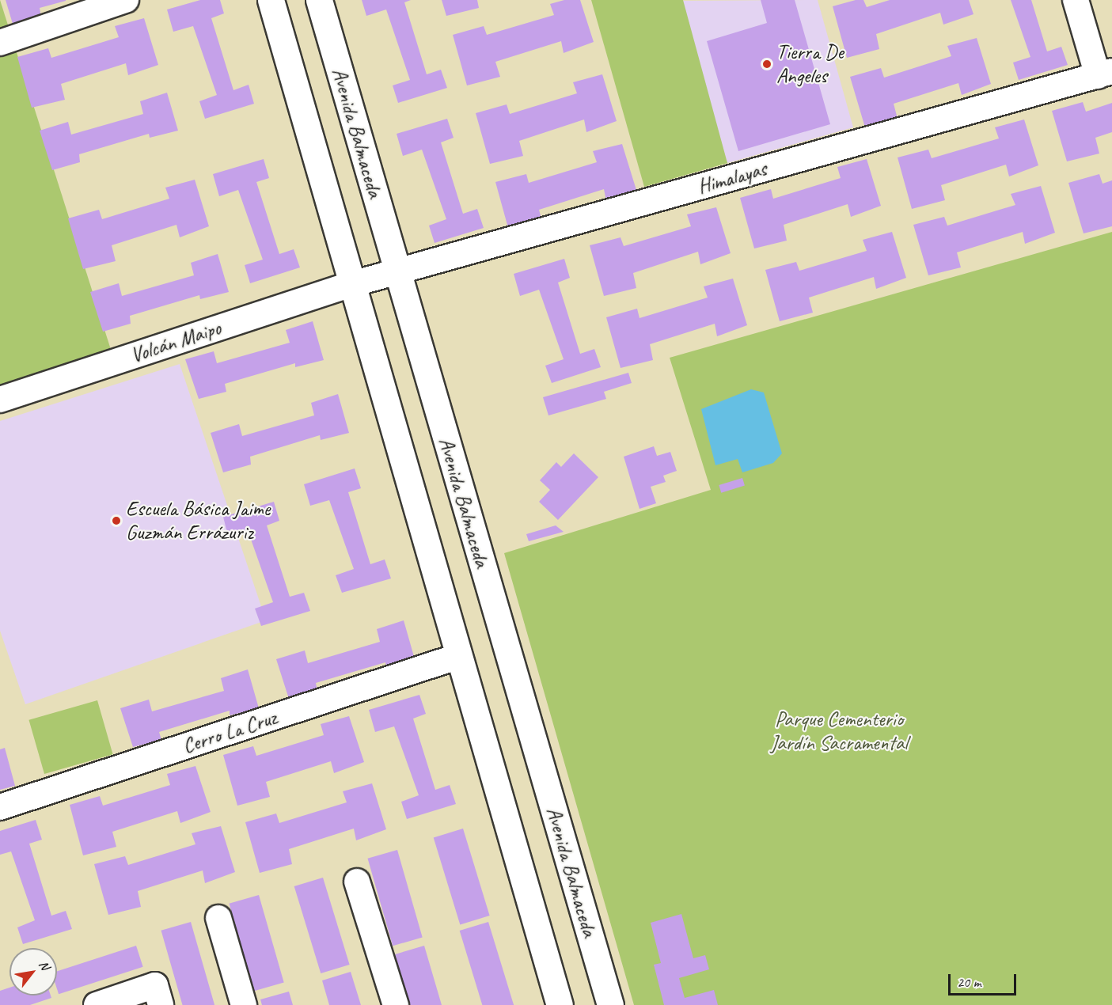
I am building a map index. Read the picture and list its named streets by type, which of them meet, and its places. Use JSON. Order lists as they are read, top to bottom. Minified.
{"streets":{"street":["Avenida Balmaceda","Himalayas","Volcán Maipo","Cerro La Cruz"]},"crossings":[["Avenida Balmaceda","Himalayas"],["Himalayas","Volcán Maipo"]],"parks":["Parque Cementerio Jardín Sacramental"],"places":["Tierra De Angeles","Escuela Básica Jaime Guzmán Errázuriz"],"scale_bar":"20 m","north":"top right"}
